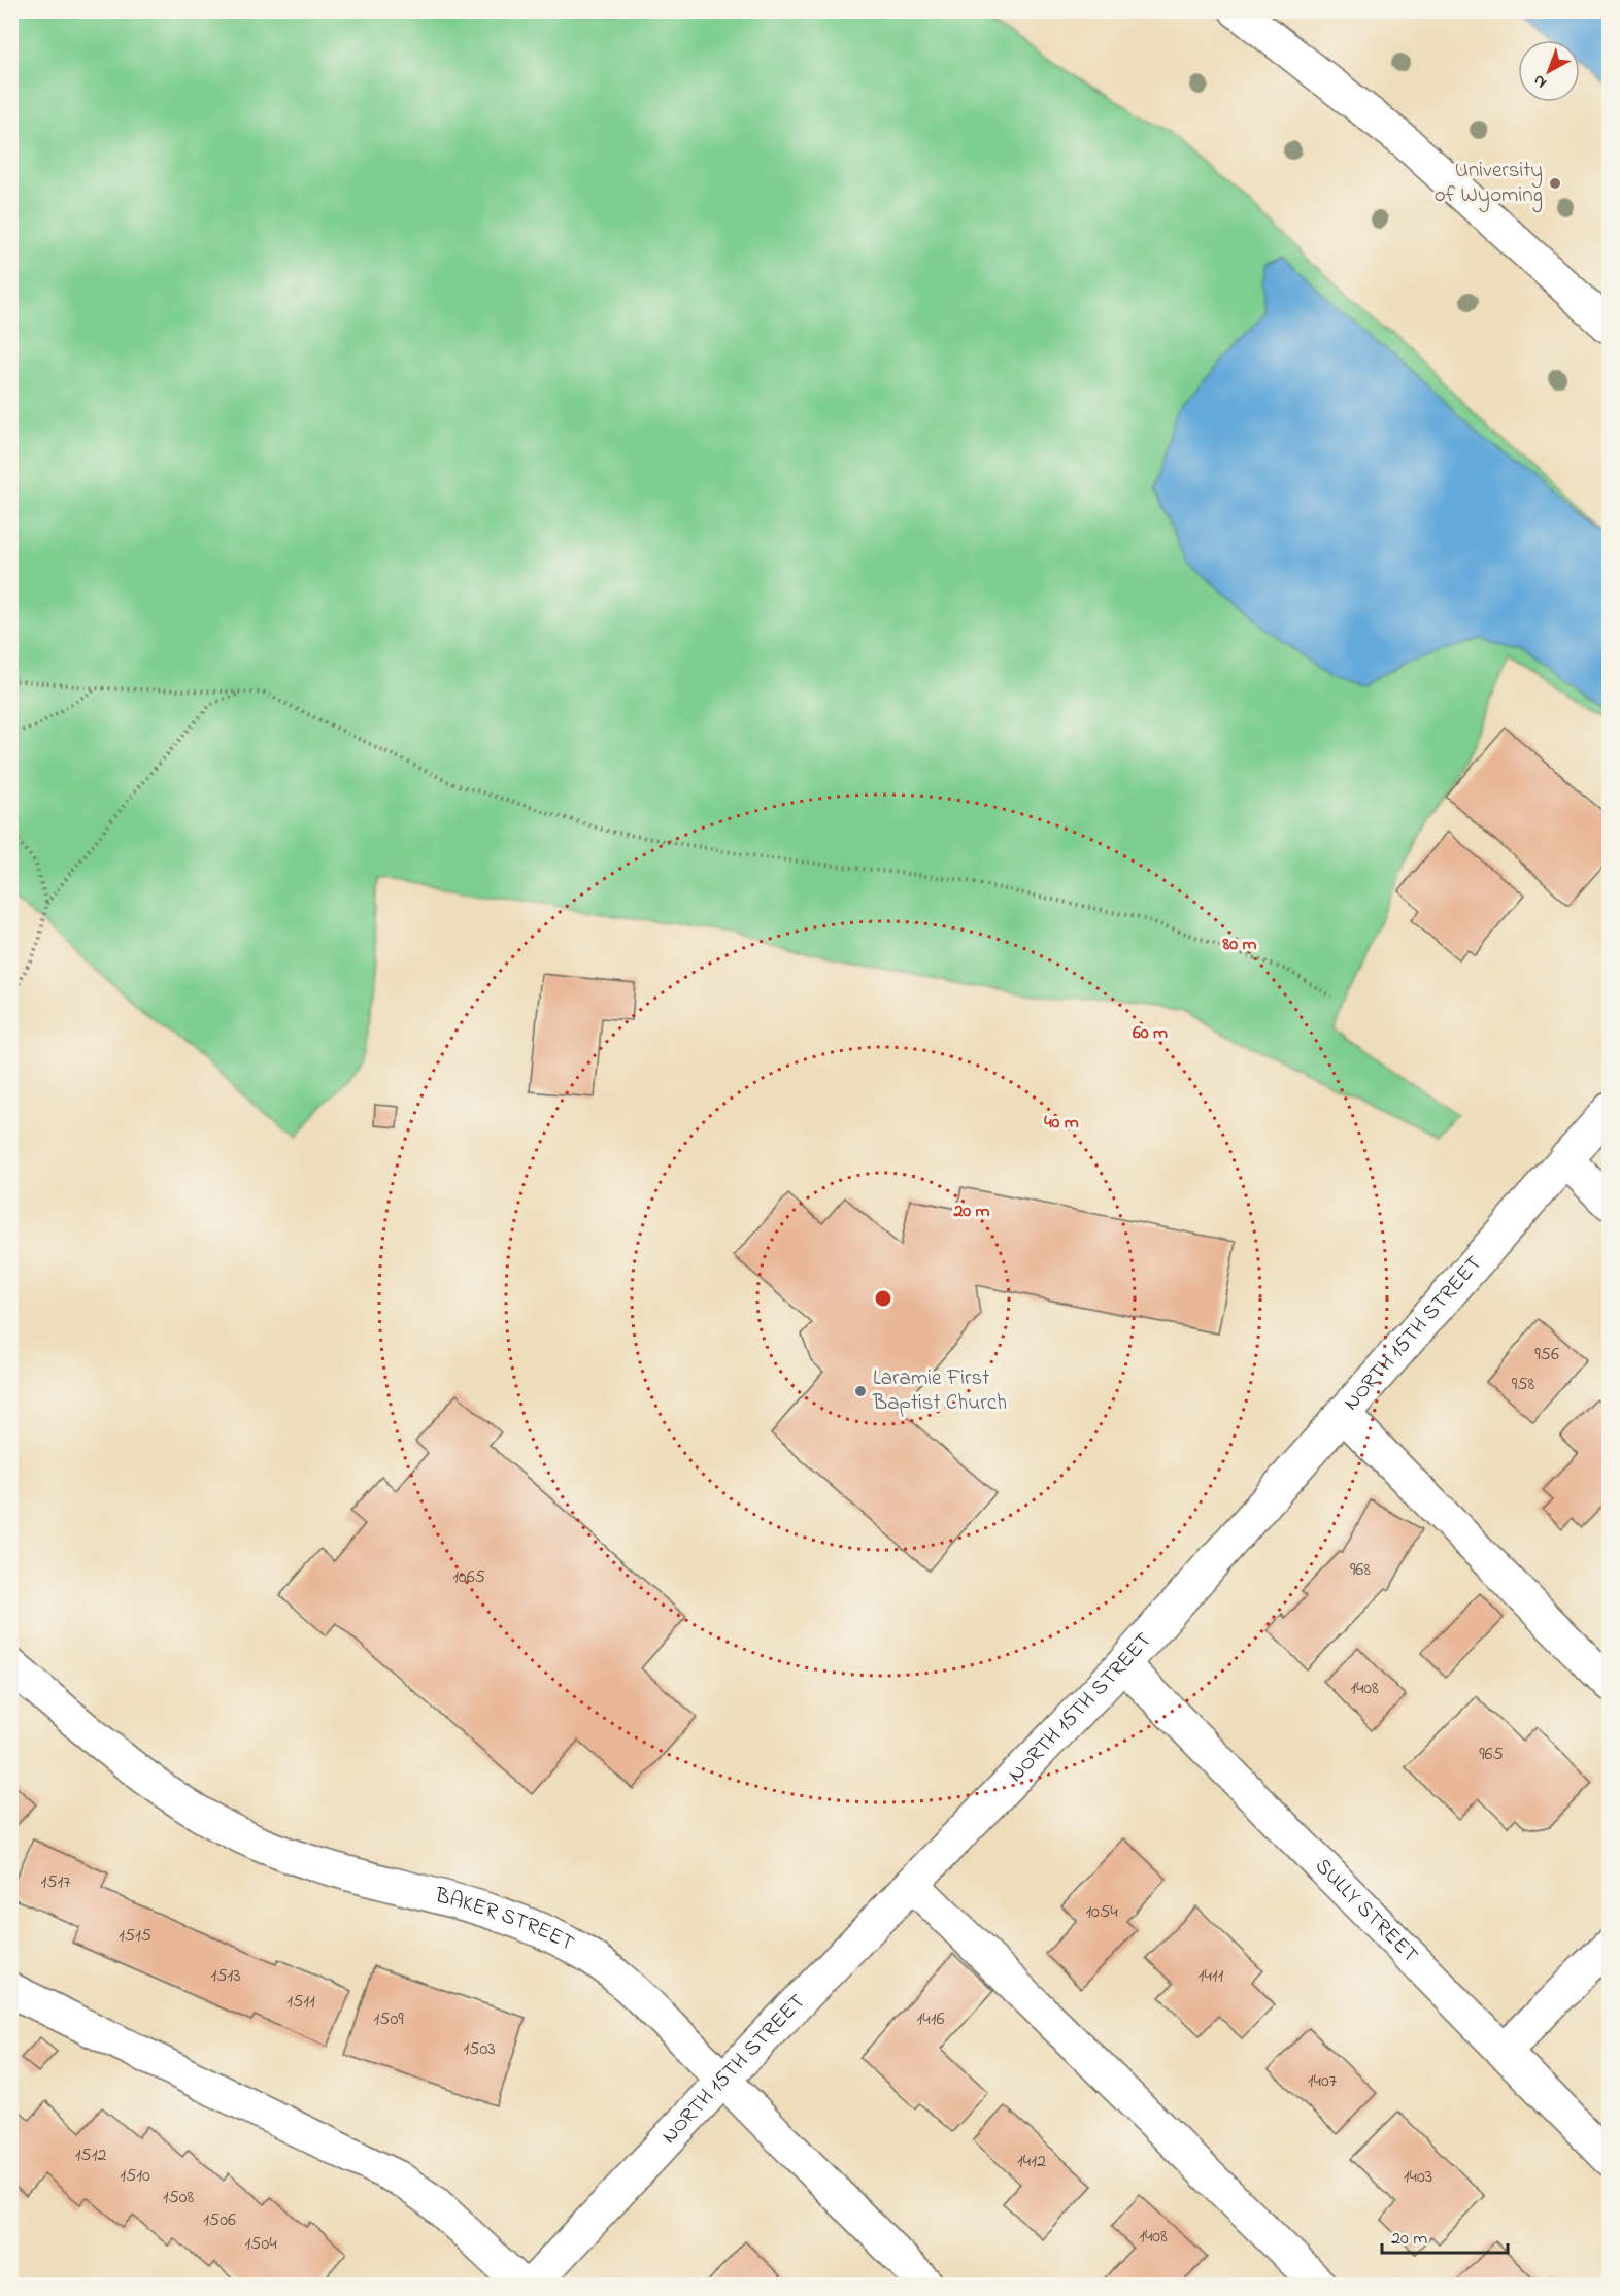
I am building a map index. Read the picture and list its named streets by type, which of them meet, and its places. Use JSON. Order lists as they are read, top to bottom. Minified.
{"streets":{"main road":["NORTH 15TH STREET","SULLY STREET","BAKER STREET"]},"crossings":[["NORTH 15TH STREET","SULLY STREET"],["NORTH 15TH STREET","BAKER STREET"]],"places":["University of Wyoming","Laramie First Baptist Church"],"house_numbers":["956","958","968","1065","1408","965","1517","1054","1515","1513","1411","1511","1509","1416","1503","1407","1512","1412","1510","1403","1508","1506","1408","1504"],"scale_bar":"20 m","north":"bottom left","rings":["80 m","60 m","40 m","20 m"]}
